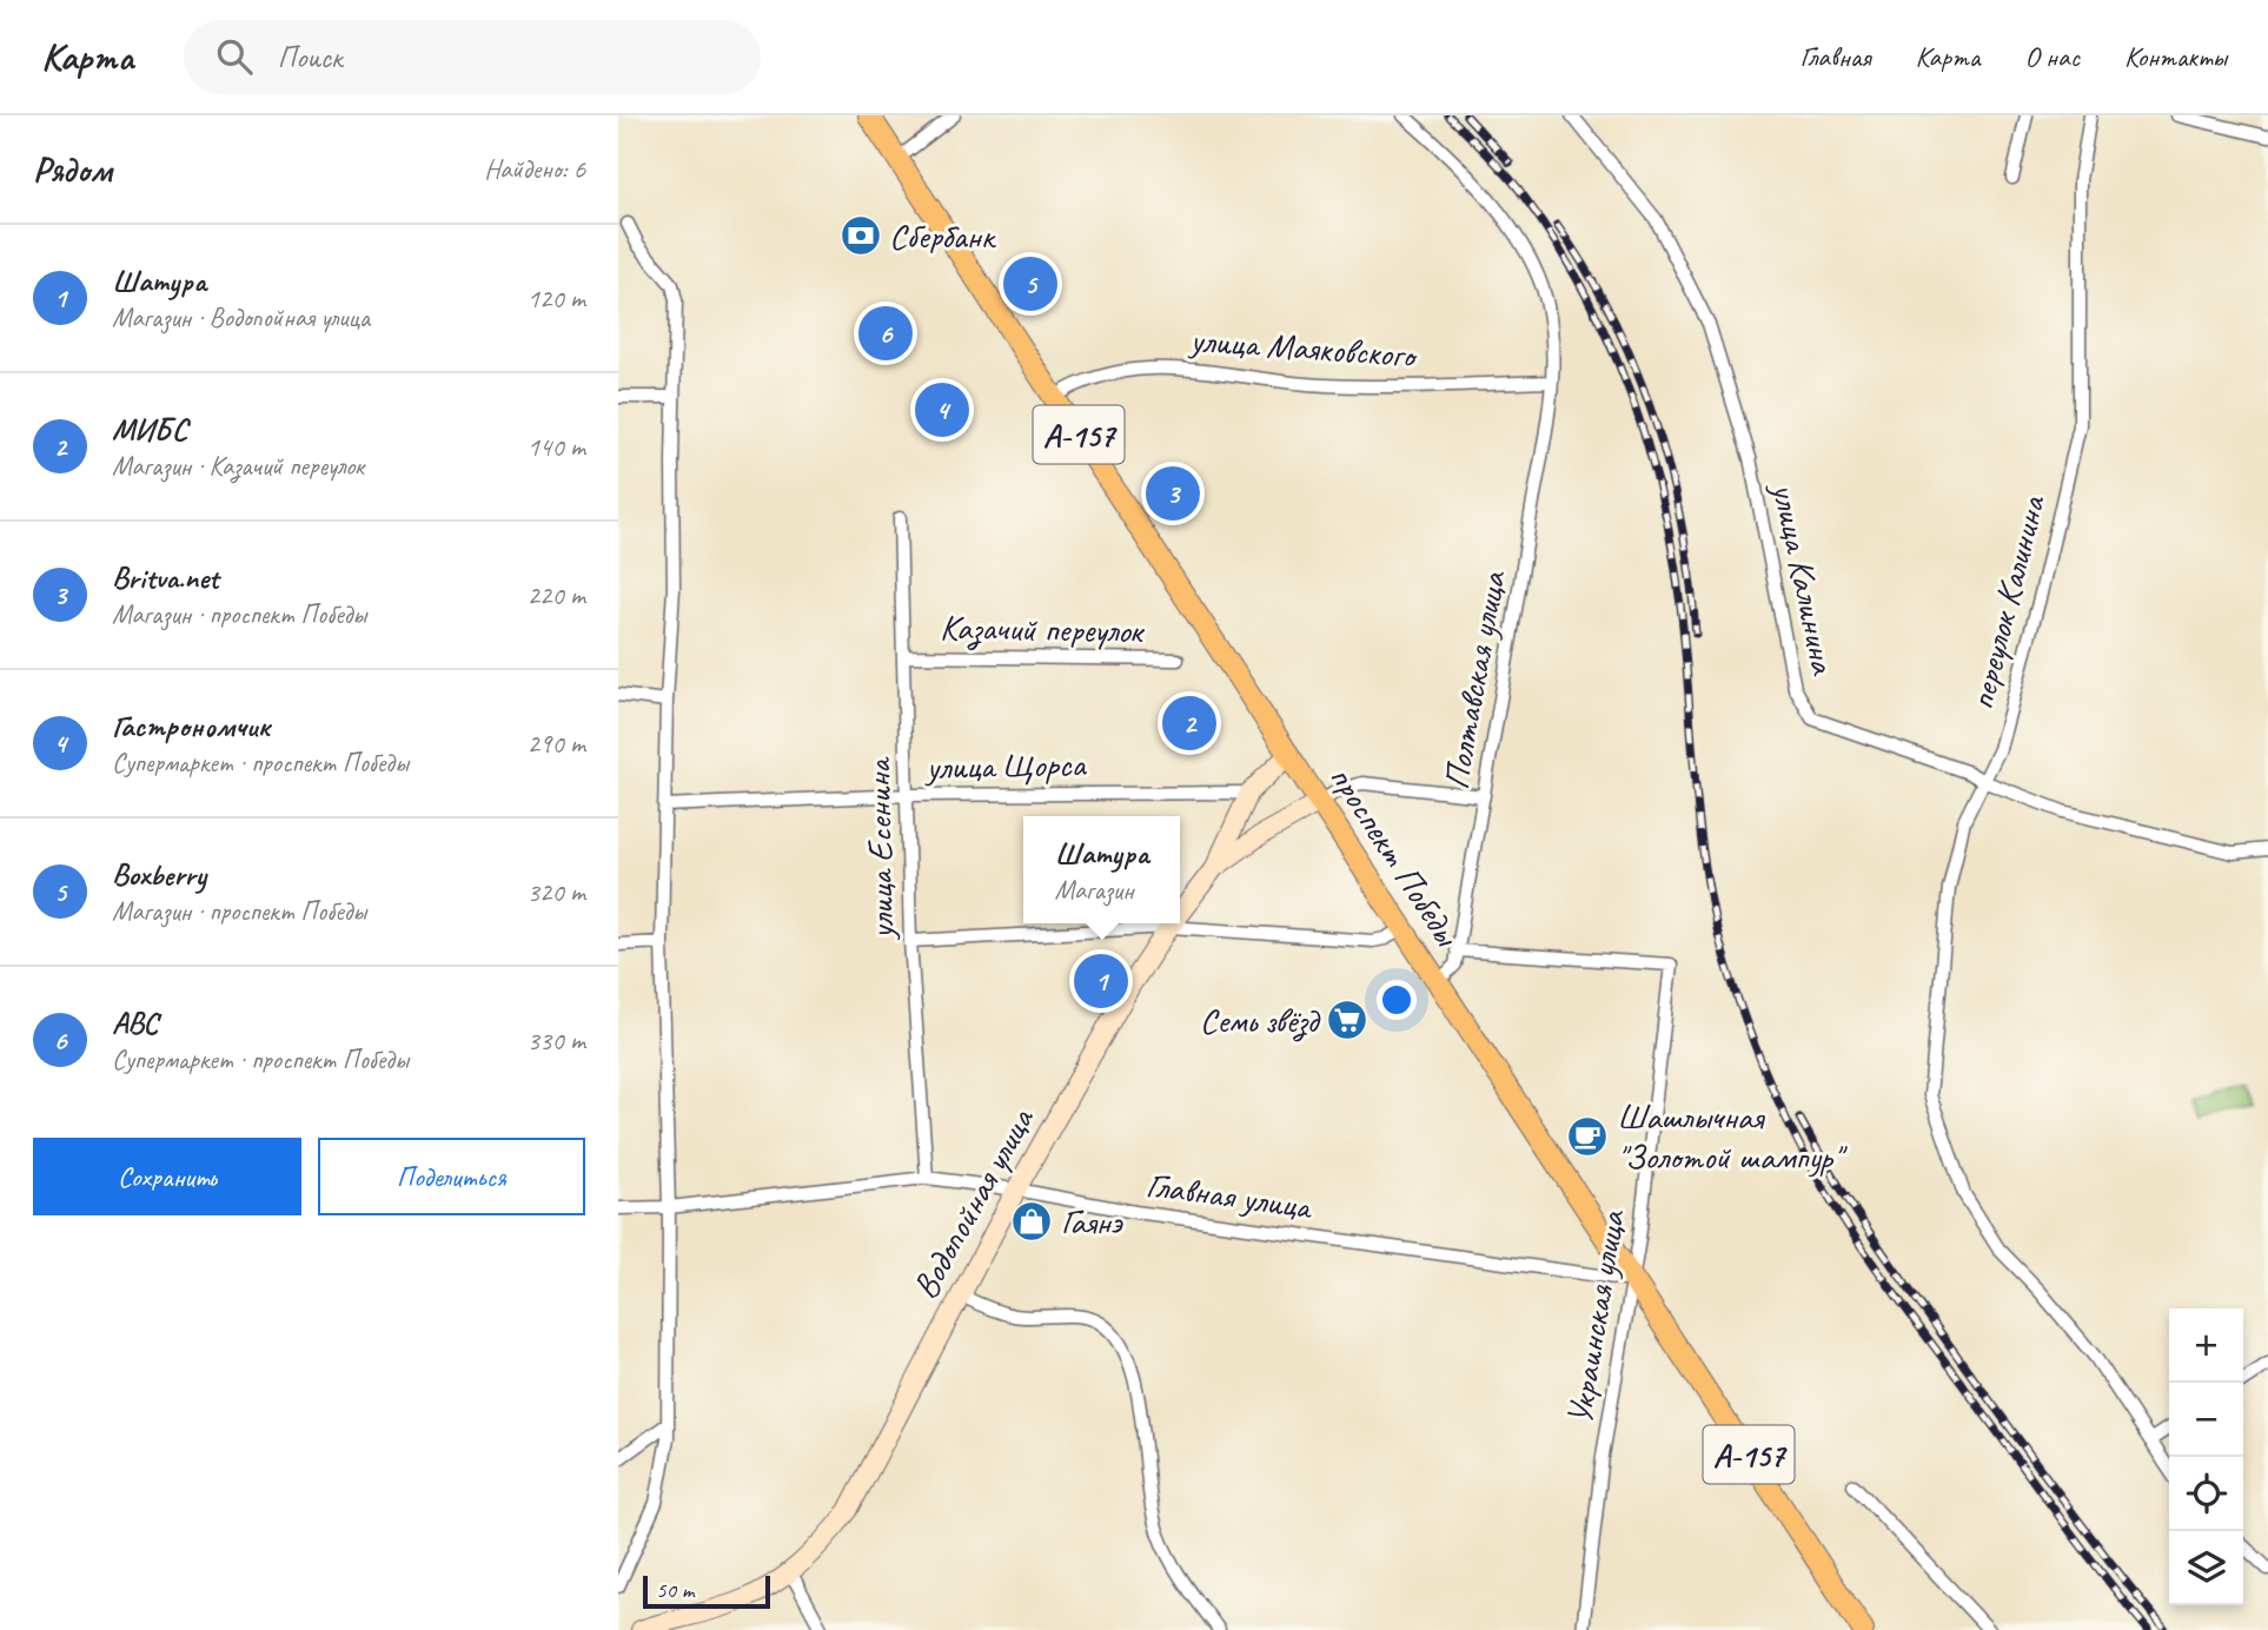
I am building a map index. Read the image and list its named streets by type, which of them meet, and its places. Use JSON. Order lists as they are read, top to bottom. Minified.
{"streets":{"main road":["А-157","проспект Победы","Водопойная улица"],"street":["улица Маяковского","улица Калинина","переулок Калинина","Казачий переулок","Полтавская улица","улица Щорса","улица Есенина","Главная улица","Украинская улица"]},"crossings":[["улица Маяковского","Полтавская улица"],["улица Маяковского","проспект Победы"],["улица Калинина","переулок Калинина"],["Казачий переулок","улица Есенина"],["Полтавская улица","проспект Победы"],["Полтавская улица","Украинская улица"],["улица Щорса","улица Есенина"],["улица Щорса","Водопойная улица"],["улица Есенина","Главная улица"],["проспект Победы","Главная улица"],["проспект Победы","Водопойная улица"],["проспект Победы","Украинская улица"],["Главная улица","Водопойная улица"],["Главная улица","Украинская улица"]],"places":{"bank":["Сбербанк"],"supermarket":["Семь звёзд"],"cafe":["Шашлычная \"Золотой шампур\""],"shop":["Гаянэ"]},"scale_bar":"50 m","page":{"header":"Карта","search":"Поиск","nav":["Главная","Карта","О нас","Контакты"],"heading":["Рядом","Найдено: 6"],"list":[{"mark":"1","name":"Шатура","note":"Магазин · Водопойная улица","value":"120 m"},{"mark":"2","name":"МИБС","note":"Магазин · Казачий переулок","value":"140 m"},{"mark":"3","name":"Britva.net","note":"Магазин · проспект Победы","value":"220 m"},{"mark":"4","name":"Гастрономчик","note":"Супермаркет · проспект Победы","value":"290 m"},{"mark":"5","name":"Boxberry","note":"Магазин · проспект Победы","value":"320 m"},{"mark":"6","name":"ABC","note":"Супермаркет · проспект Победы","value":"330 m"}],"pins":["5","6","4","3","2","1"],"popup":["Шатура","Магазин"],"buttons":["Сохранить","Поделиться"],"map_buttons":["+","−"],"scale":"50 m"}}
